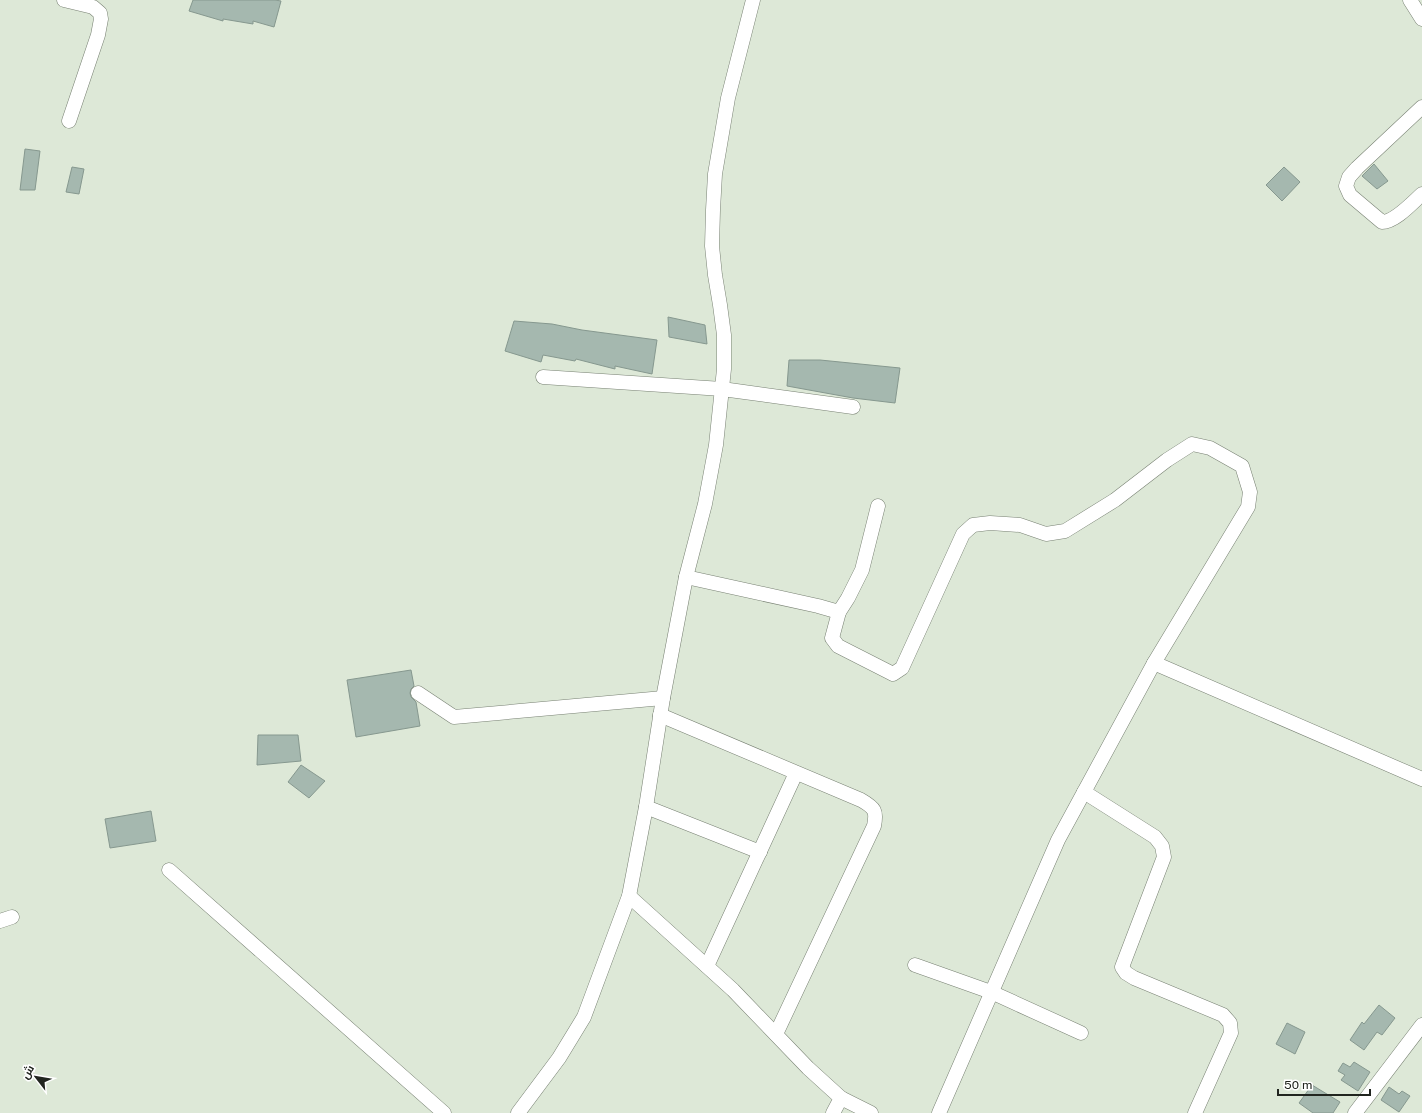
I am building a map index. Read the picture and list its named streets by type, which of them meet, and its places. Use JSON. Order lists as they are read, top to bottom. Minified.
{"scale_bar":"50 m","north":"top left"}
